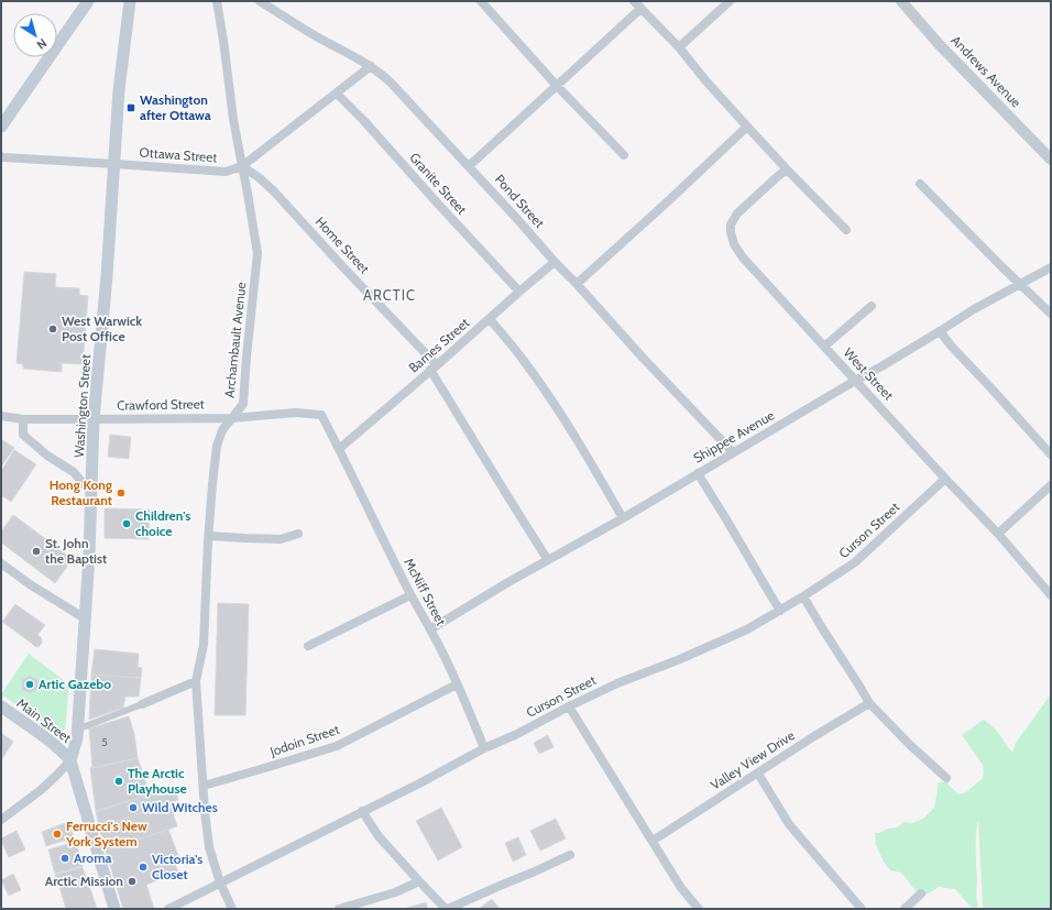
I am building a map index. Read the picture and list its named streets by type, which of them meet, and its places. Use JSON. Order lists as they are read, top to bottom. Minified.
{"streets":{"main road":["Washington Street","Main Street"],"street":["Andrews Avenue","Ottawa Street","Granite Street","Pond Street","Home Street","Archambault Avenue","Barnes Street","West Street","Crawford Street","Shippee Avenue","Curson Street","McNiff Street","Jodoin Street","Valley View Drive"]},"crossings":[["Ottawa Street","Granite Street"],["Ottawa Street","Pond Street"],["Ottawa Street","Home Street"],["Ottawa Street","Archambault Avenue"],["Ottawa Street","Washington Street"],["Granite Street","Barnes Street"],["Pond Street","Barnes Street"],["Pond Street","Shippee Avenue"],["Home Street","Archambault Avenue"],["Home Street","Barnes Street"],["Home Street","Shippee Avenue"],["Archambault Avenue","Crawford Street"],["Archambault Avenue","Curson Street"],["Archambault Avenue","Jodoin Street"],["Barnes Street","Crawford Street"],["Barnes Street","McNiff Street"],["West Street","Shippee Avenue"],["West Street","Curson Street"],["Crawford Street","Washington Street"],["Crawford Street","McNiff Street"],["Washington Street","Main Street"],["Shippee Avenue","McNiff Street"],["Curson Street","McNiff Street"],["McNiff Street","Jodoin Street"]],"districts":["ARCTIC"],"places":{"transit":["Washington after Ottawa"],"other":["West Warwick Post Office","Hong Kong Restaurant","Children's choice","St. John the Baptist","Artic Gazebo","The Arctic Playhouse","Wild Witches","Ferrucci's New York System","Aroma","Victoria's Closet","Arctic Mission"]},"house_numbers":["5"],"north":"bottom right"}
